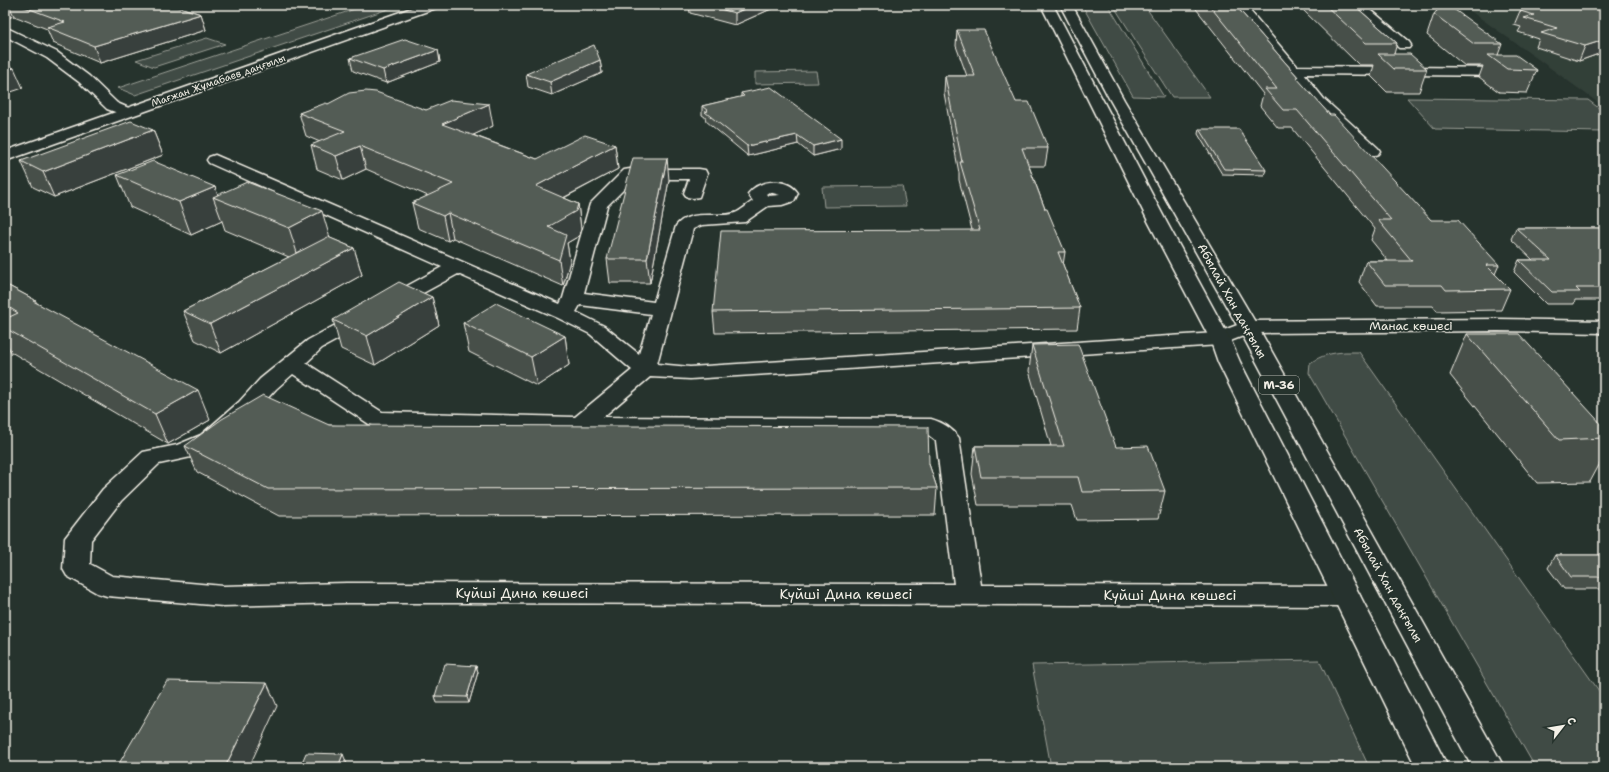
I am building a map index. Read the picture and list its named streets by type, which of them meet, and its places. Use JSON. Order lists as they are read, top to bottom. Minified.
{"streets":{"street":["Мағжан Жұмабаев даңғылы","Абылай Хан даңғылы","Манас көшесі","M-36","Күйші Дина көшесі"]},"crossings":[["Абылай Хан даңғылы","Манас көшесі"],["Манас көшесі","M-36"],["M-36","Күйші Дина көшесі"]],"north":"top right"}
